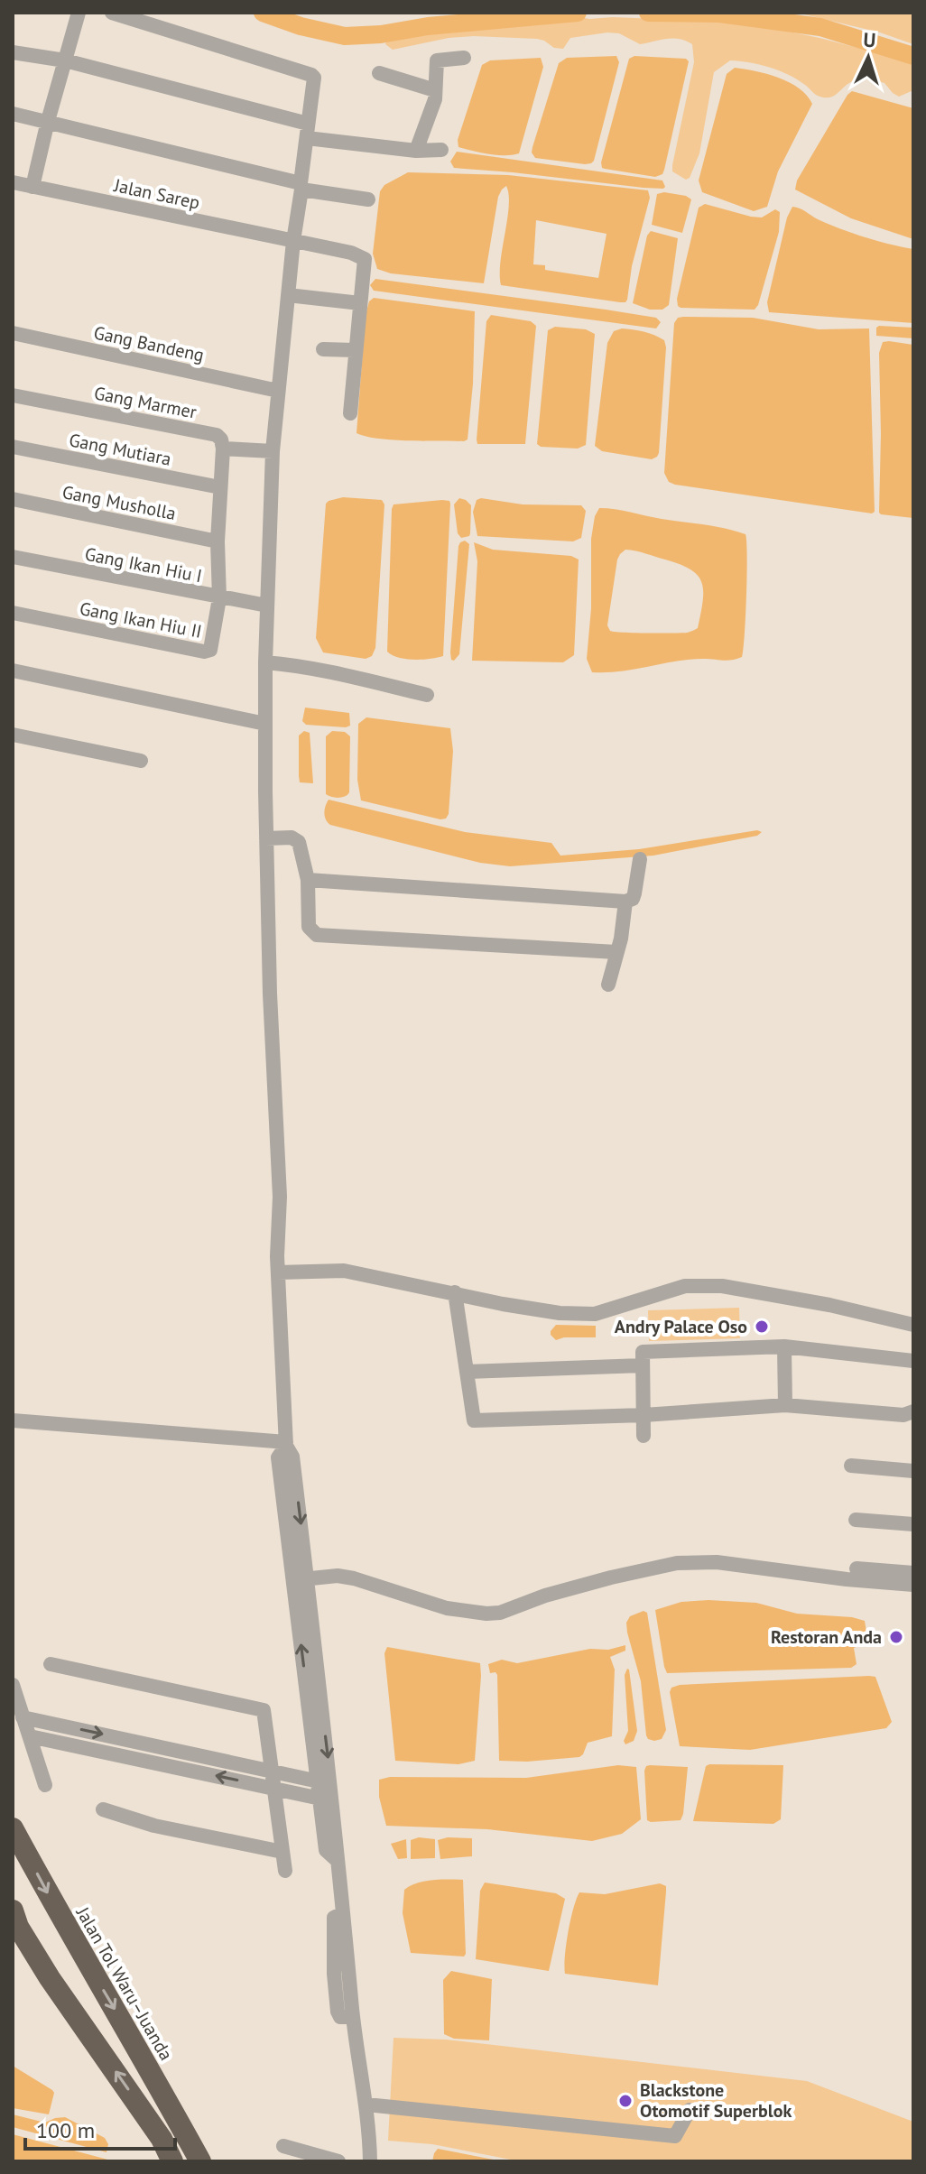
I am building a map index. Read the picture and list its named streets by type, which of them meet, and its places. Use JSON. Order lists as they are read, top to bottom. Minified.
{"streets":{"highway":["Jalan Tol Waru–Juanda"],"street":["Jalan Sarep","Gang Bandeng","Gang Marmer","Gang Mutiara","Gang Musholla","Gang Ikan Hiu I","Gang Ikan Hiu II"]},"crossings":[["Gang Ikan Hiu I","Gang Ikan Hiu II"]],"places":["Andry Palace Oso","Restoran Anda","Blackstone Otomotif Superblok"],"scale_bar":"100 m","north":"top"}
